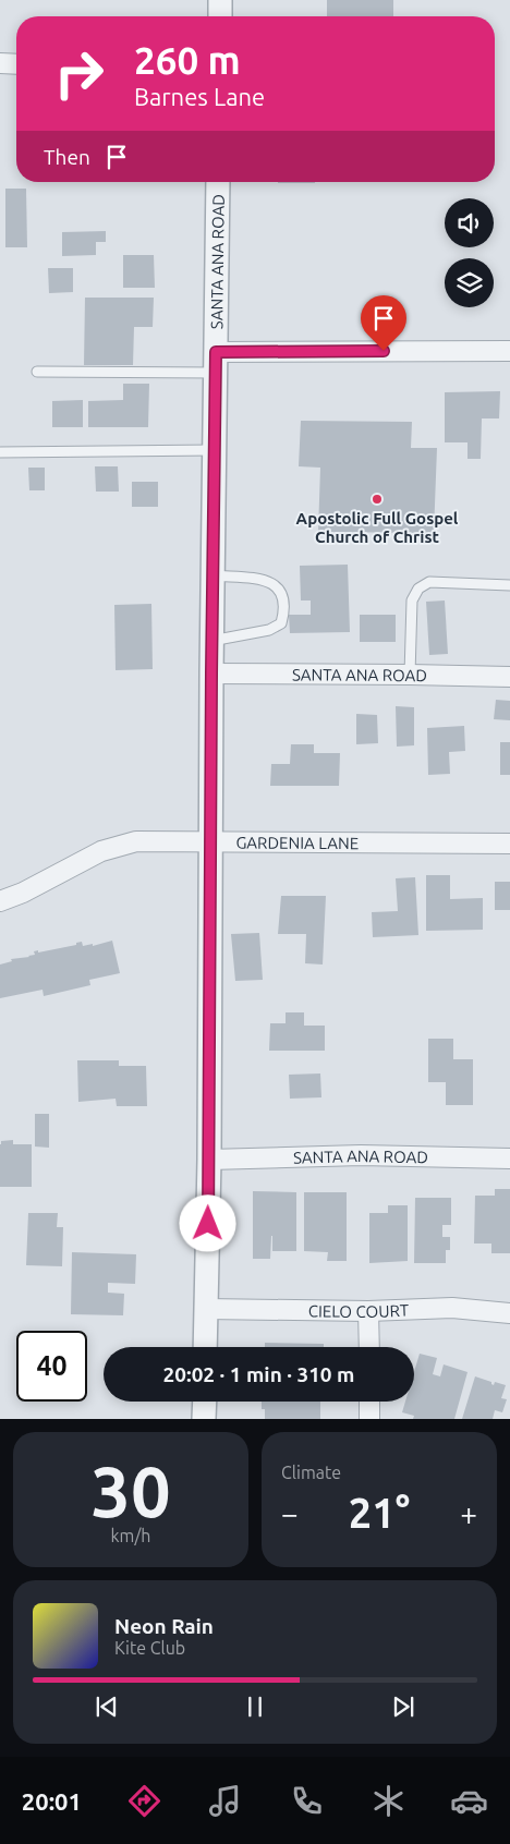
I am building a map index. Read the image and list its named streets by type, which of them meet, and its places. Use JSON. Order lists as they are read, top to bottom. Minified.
{"streets":{"street":["SANTA ANA ROAD","GARDENIA LANE","CIELO COURT"]},"crossings":[["SANTA ANA ROAD","GARDENIA LANE"],["SANTA ANA ROAD","CIELO COURT"]],"places":["Apostolic Full Gospel Church of Christ"],"page":{"turn":["260 m","Barnes Lane"],"then":"Then","limit":"40","trip":"20:02 · 1 min · 310 m","tile":[["30","km/h"],"Climate"],"heat":["−","21°","+"],"song":["Neon Rain","Kite Club"],"tabs":"20:01"}}
